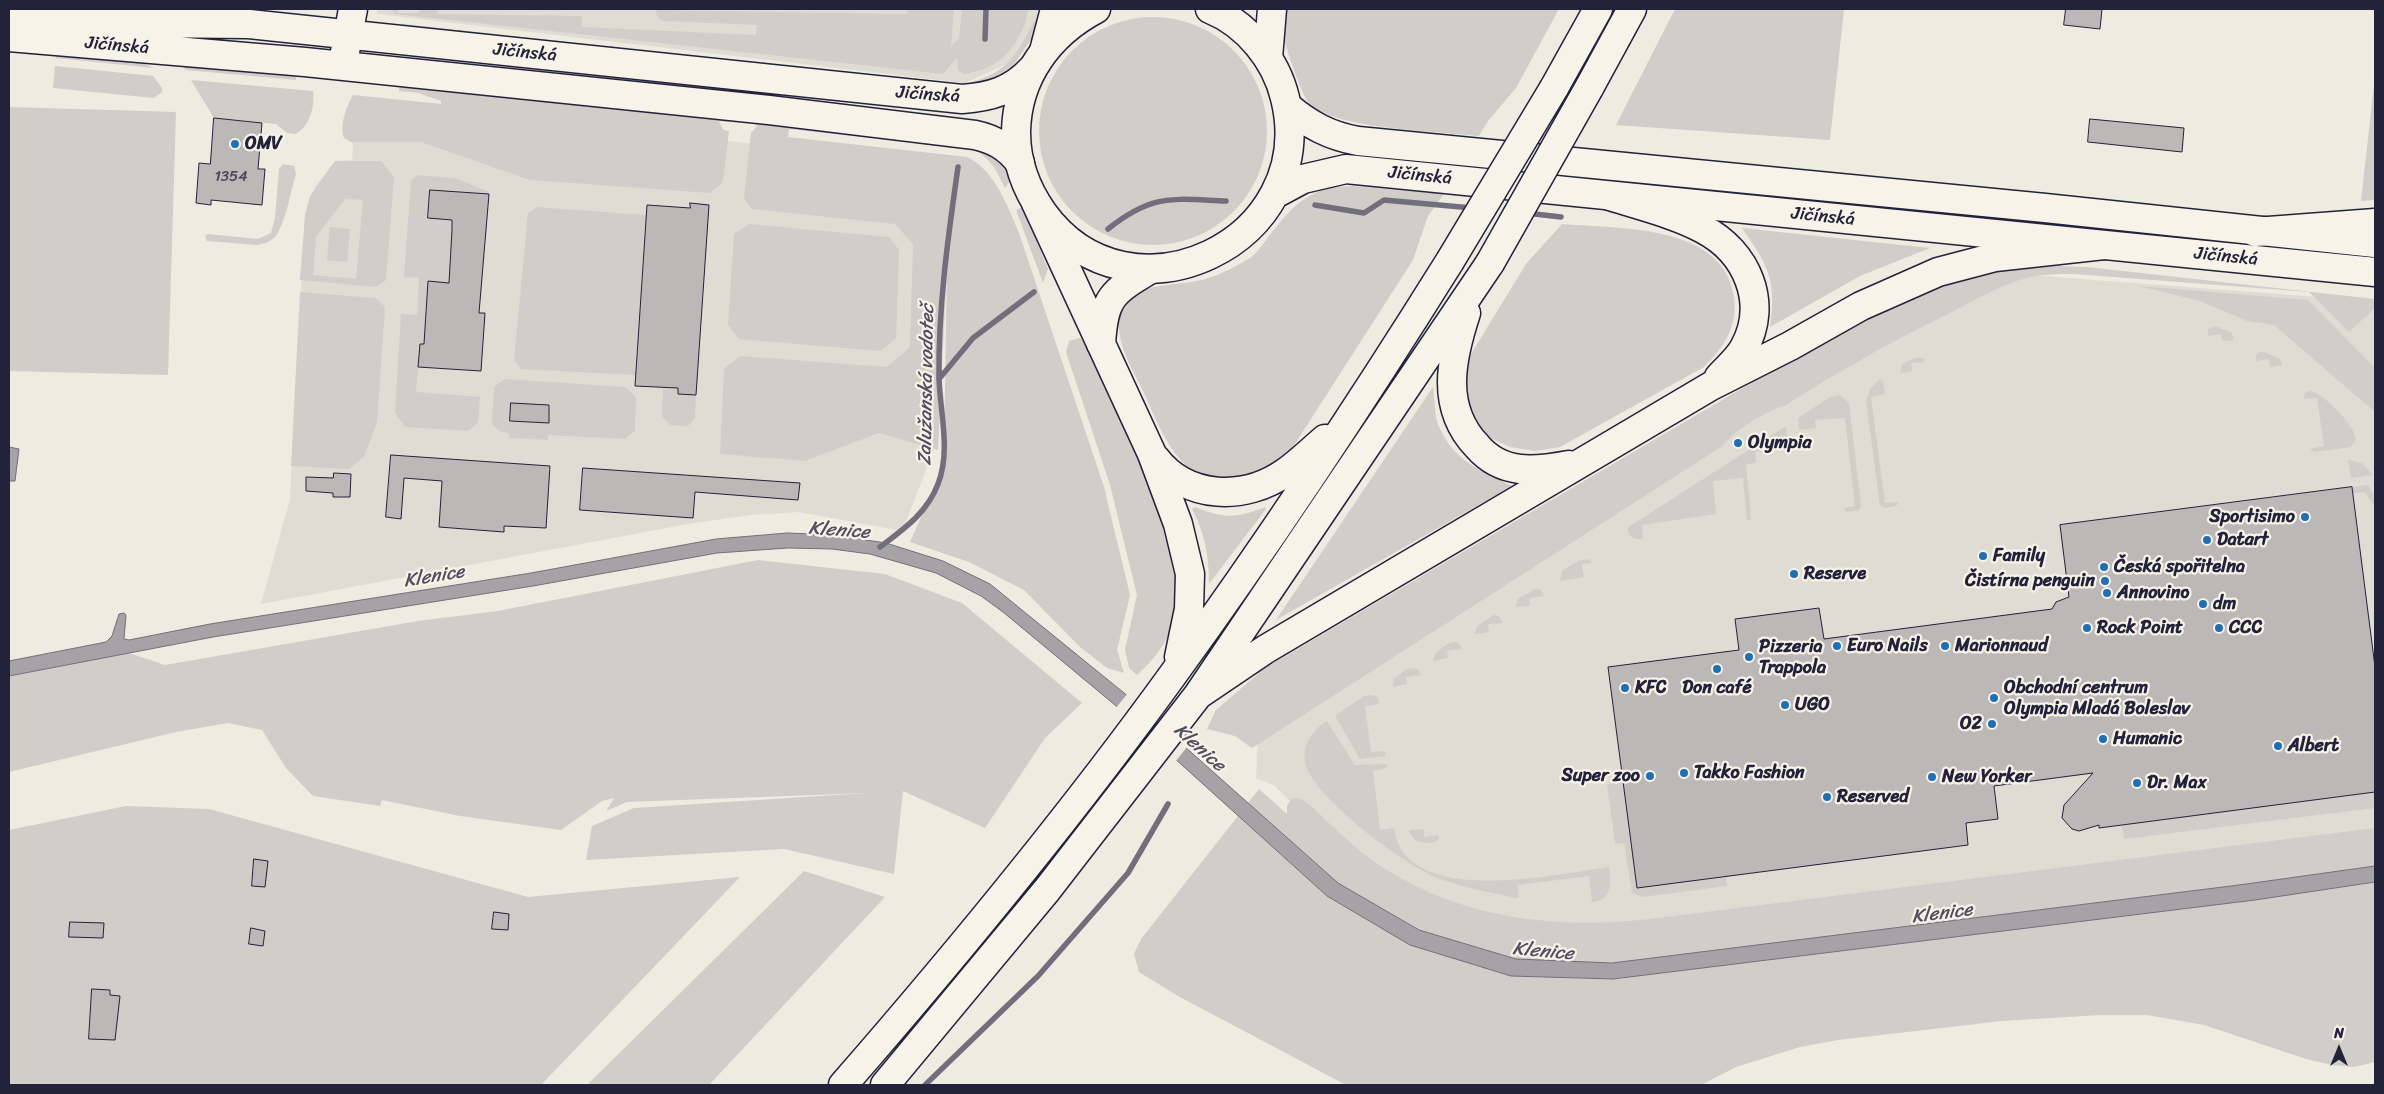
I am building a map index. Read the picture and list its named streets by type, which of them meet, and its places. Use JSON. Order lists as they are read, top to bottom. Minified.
{"streets":{"main road":["Jičínská"]},"water":["Zalužanská vodoteč","Klenice"],"places":["OMV","Olympia","Sportisimo","Datart","Family","Česká spořitelna","Reserve","Čistírna penguin","Annovino","dm","Rock Point","CCC","Euro Nails","Marionnaud","Pizzeria Trappola","Don café","KFC","Obchodní centrum Olympia Mladá Boleslav","UGO","O2","Humanic","Albert","Takko Fashion","Super zoo","New Yorker","Dr. Max","Reserved"],"house_numbers":["1354"],"north":"top"}
